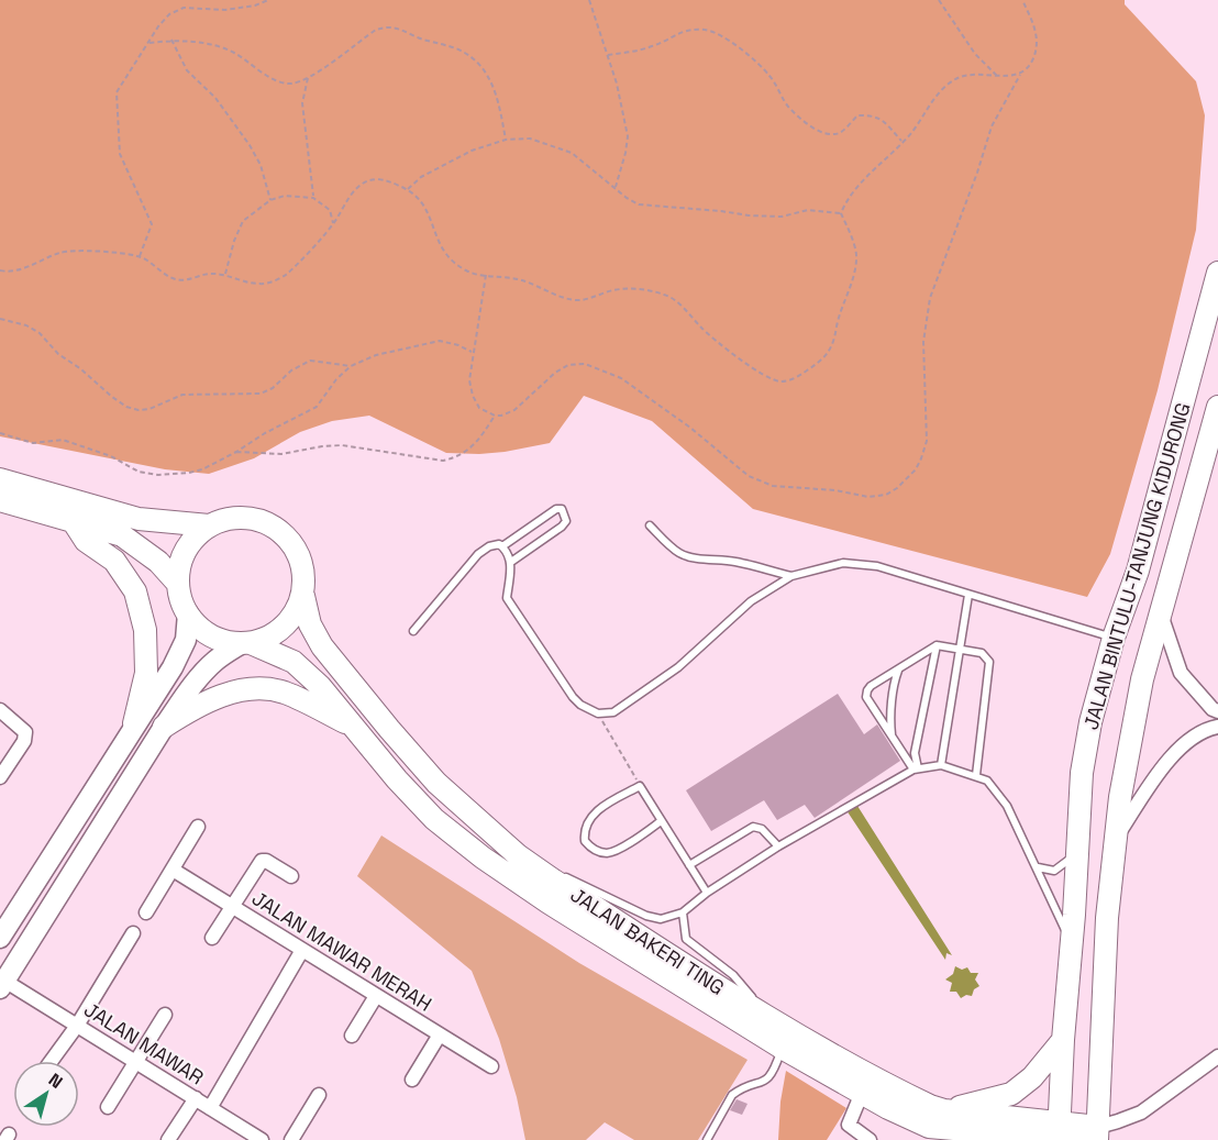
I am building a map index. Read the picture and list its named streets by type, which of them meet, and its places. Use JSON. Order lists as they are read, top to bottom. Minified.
{"streets":{"main road":["JALAN BINTULU-TANJUNG KIDURONG","JALAN BAKERI TING"],"street":["JALAN MAWAR MERAH","JALAN MAWAR"]},"crossings":[["JALAN BINTULU-TANJUNG KIDURONG","JALAN BAKERI TING"]],"north":"top right"}
